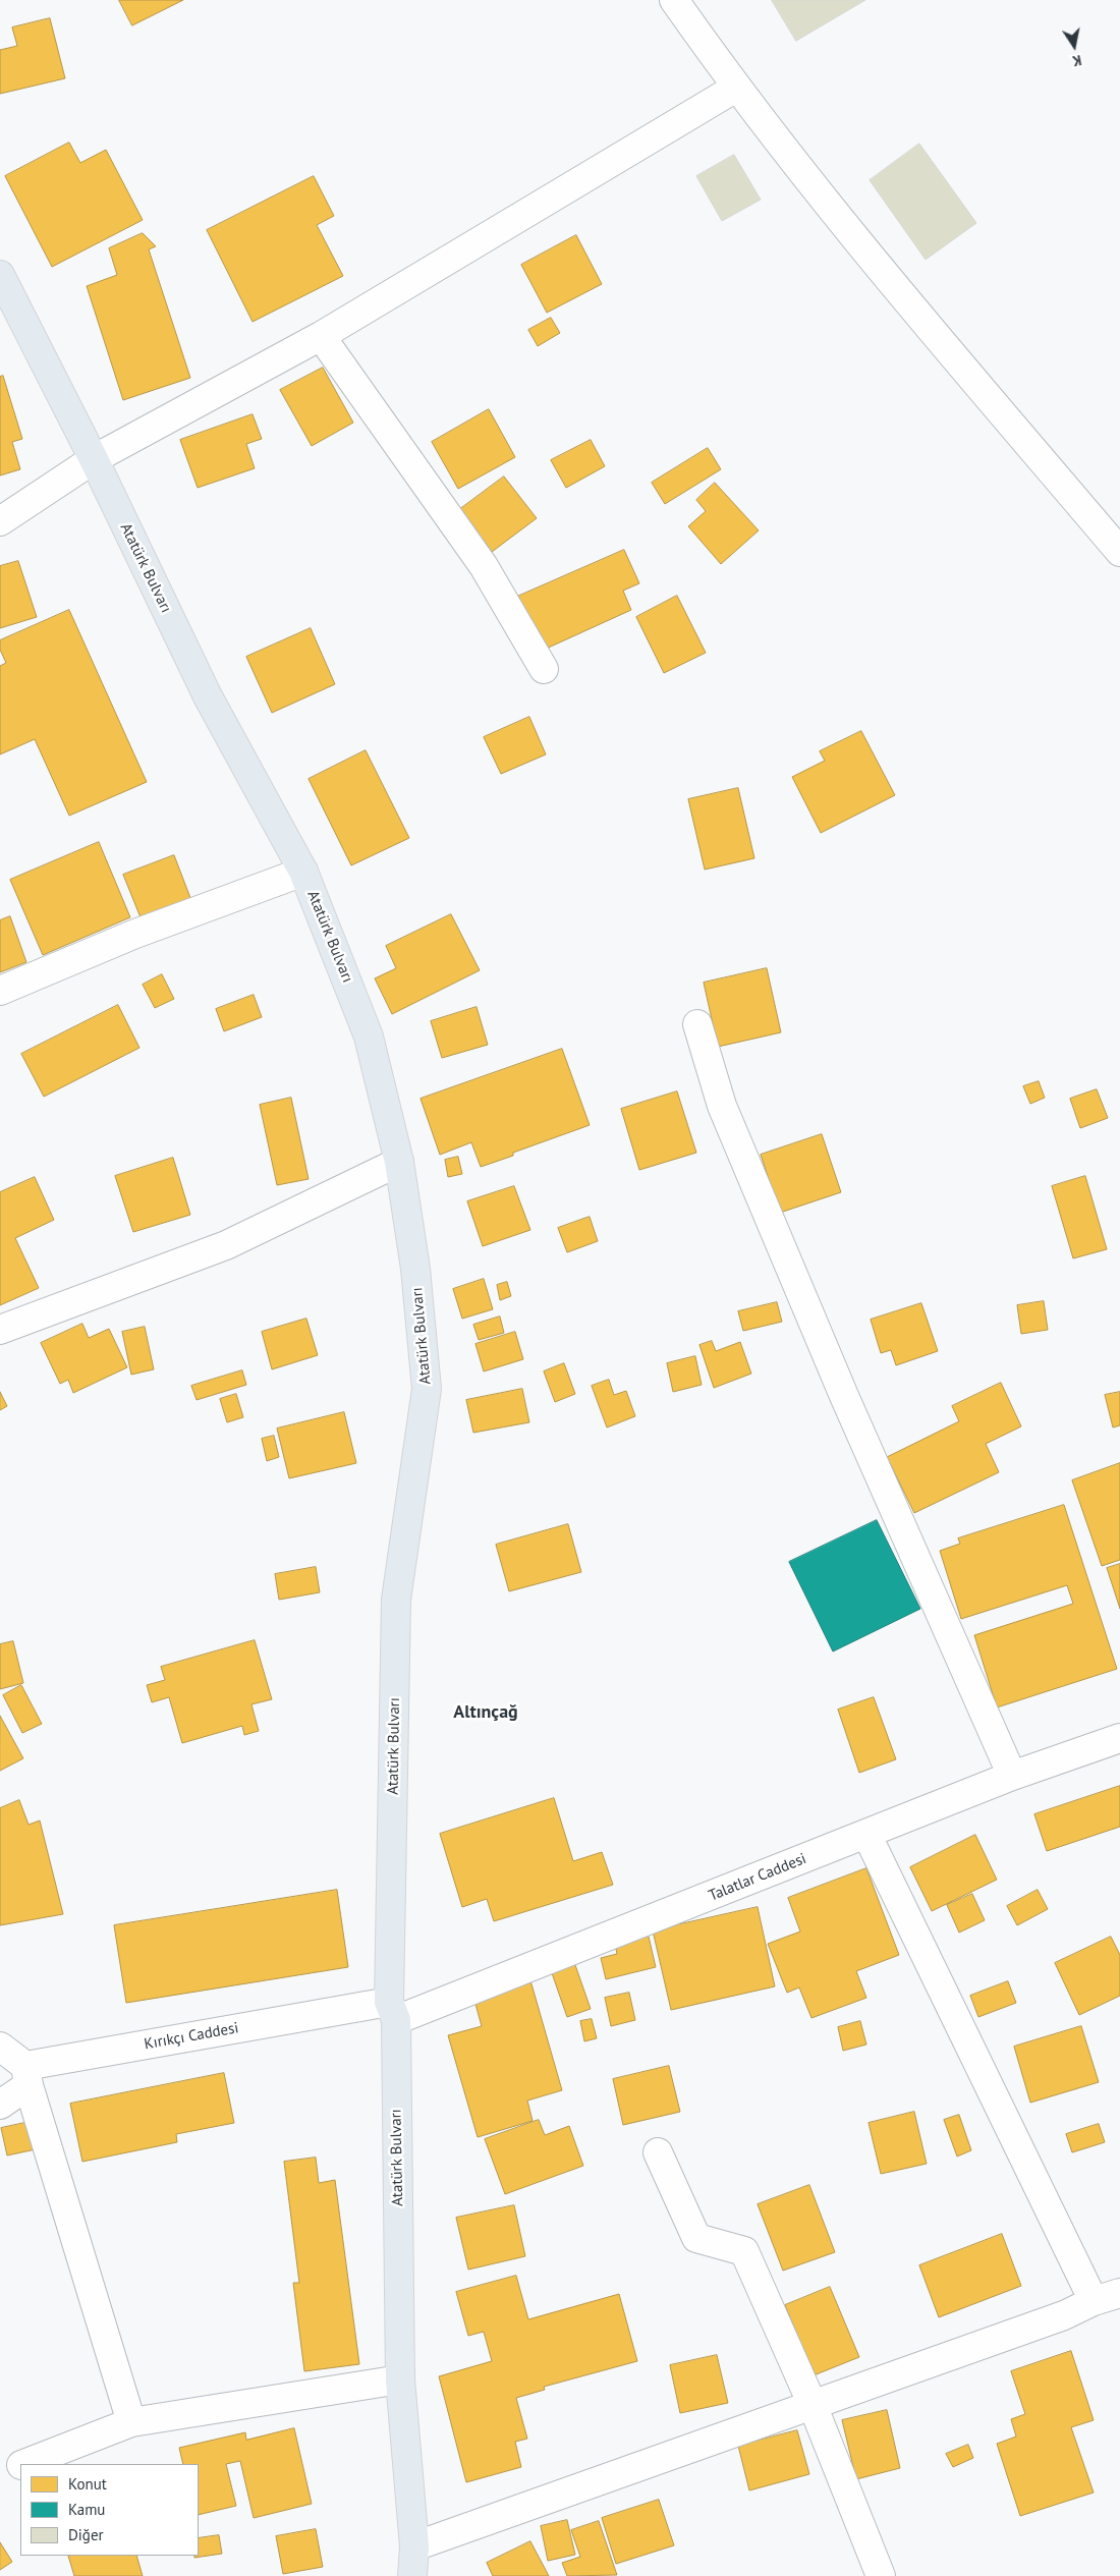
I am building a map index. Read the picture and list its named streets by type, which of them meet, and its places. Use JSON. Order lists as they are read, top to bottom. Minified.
{"streets":{"main road":["Atatürk Bulvarı"],"street":["Talatlar Caddesi","Kırıkçı Caddesi"]},"crossings":[["Atatürk Bulvarı","Talatlar Caddesi"],["Atatürk Bulvarı","Kırıkçı Caddesi"],["Talatlar Caddesi","Kırıkçı Caddesi"]],"districts":["Altınçağ"],"legend":["Konut","Kamu","Diğer"],"north":"bottom"}
